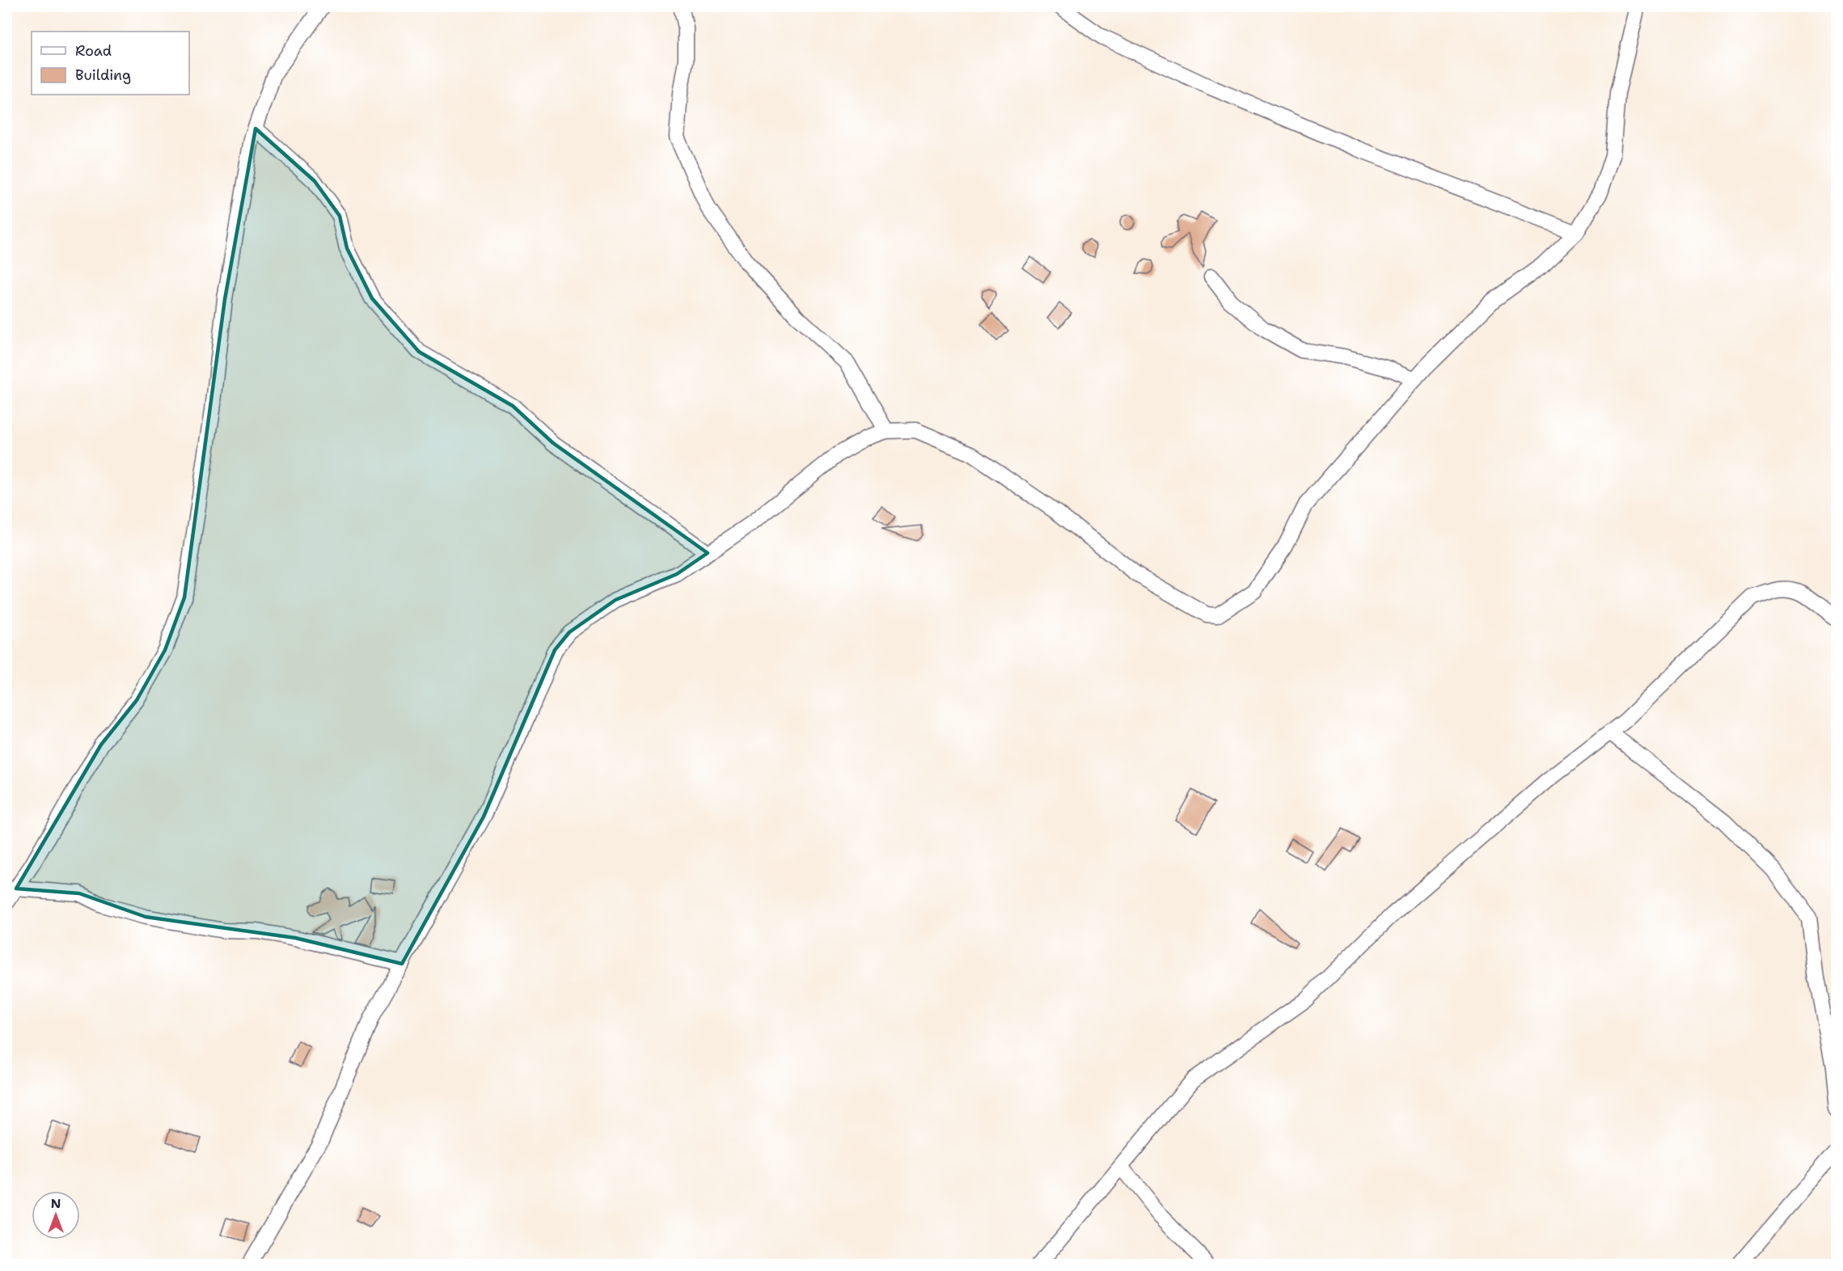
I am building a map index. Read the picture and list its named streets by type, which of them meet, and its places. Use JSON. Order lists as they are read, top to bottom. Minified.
{"legend":["Road","Building"],"north":"top"}
